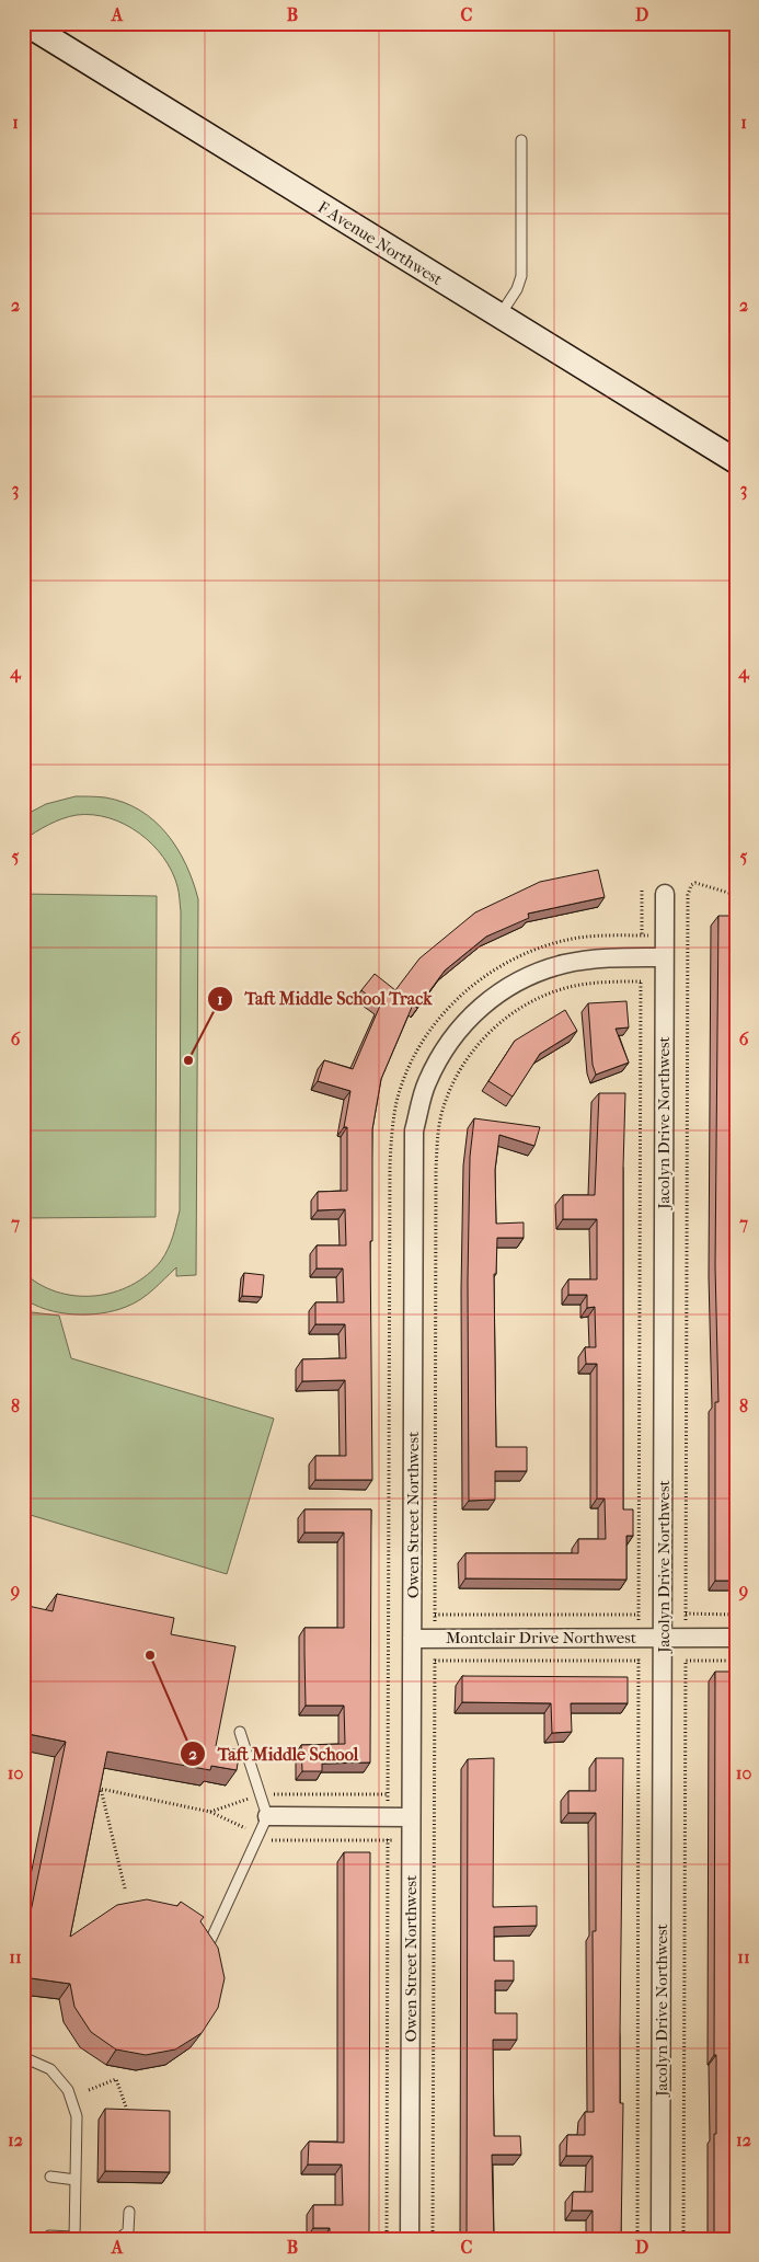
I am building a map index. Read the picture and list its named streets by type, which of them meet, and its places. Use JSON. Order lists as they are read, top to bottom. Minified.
{"streets":{"main road":["F Avenue Northwest"],"street":["Jacolyn Drive Northwest","Owen Street Northwest","Montclair Drive Northwest"]},"crossings":[["Jacolyn Drive Northwest","Owen Street Northwest"],["Jacolyn Drive Northwest","Montclair Drive Northwest"],["Owen Street Northwest","Montclair Drive Northwest"]],"places":["Taft Middle School Track","Taft Middle School"],"grid":{"columns":["A","B","C","D"],"rows":["1","2","3","4","5","6","7","8","9","10","11","12"]}}
